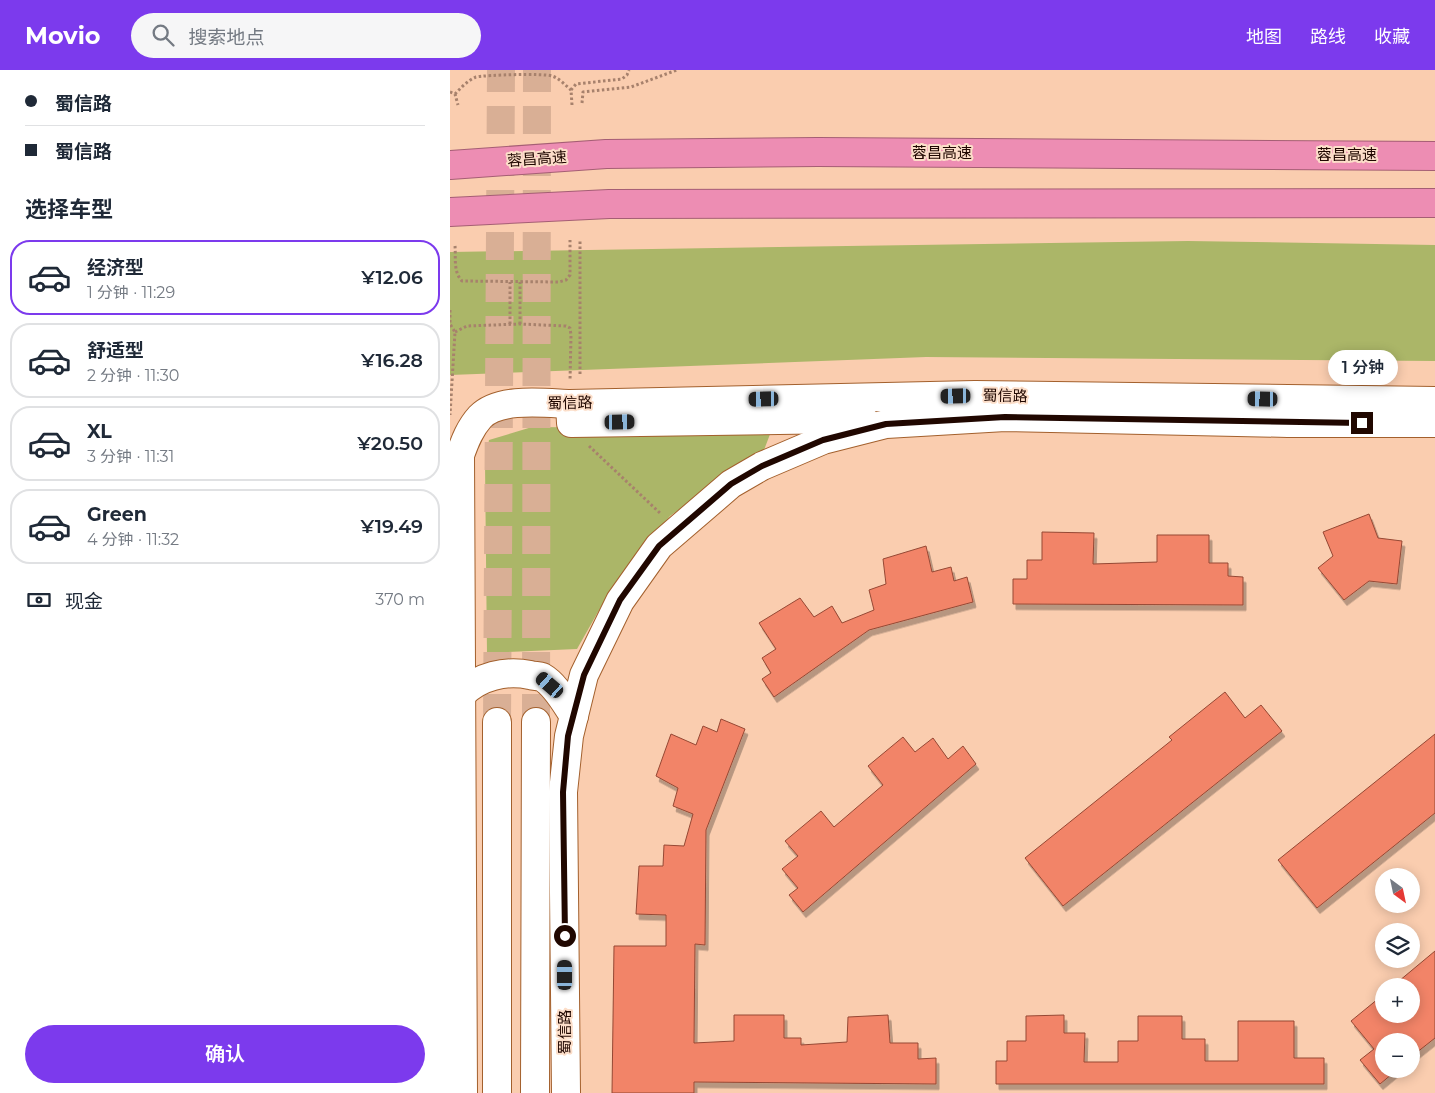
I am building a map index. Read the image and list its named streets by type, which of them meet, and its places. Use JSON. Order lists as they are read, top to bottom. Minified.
{"streets":{"highway":["蓉昌高速"],"main road":["蜀信路"]},"north":"bottom right","page":{"header":"Movio","search":"搜索地点","nav":["地图","路线","收藏"],"banner":["蜀信路","蜀信路"],"heading":"选择车型","list":[{"name":"经济型","note":"1 分钟 · 11:29","value":"¥12.06"},{"name":"舒适型","note":"2 分钟 · 11:30","value":"¥16.28"},{"name":"XL","note":"3 分钟 · 11:31","value":"¥20.50"},{"name":"Green","note":"4 分钟 · 11:32","value":"¥19.49"}],"bubble":"1 分钟","pay":["现金","370 m"],"map_buttons":["+","−"],"buttons":"确认"}}
